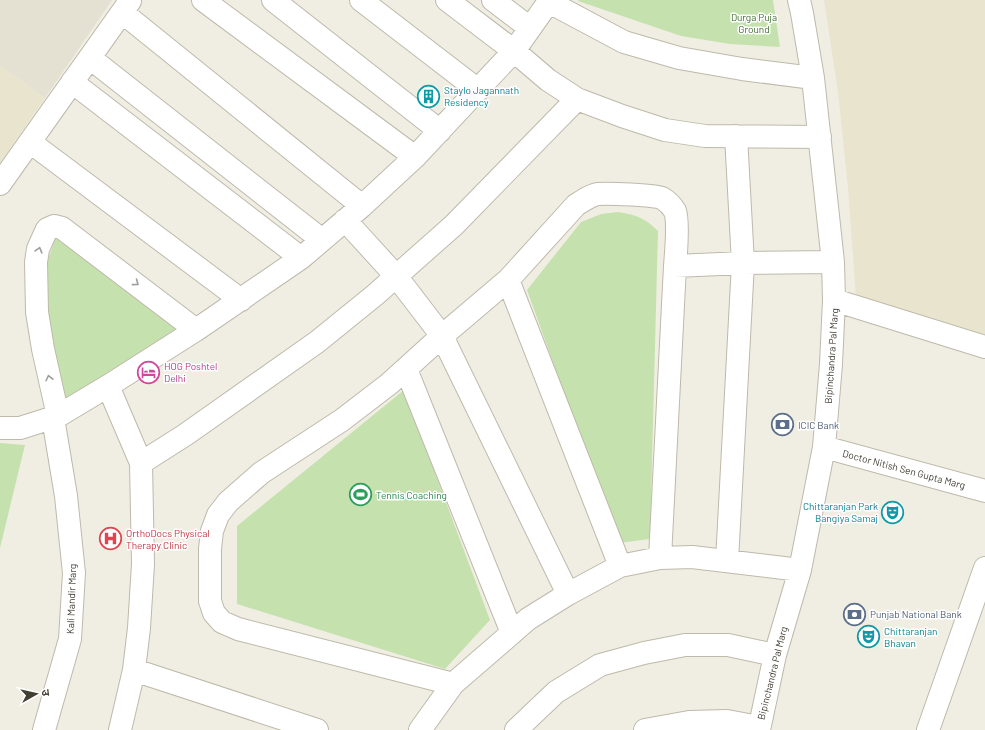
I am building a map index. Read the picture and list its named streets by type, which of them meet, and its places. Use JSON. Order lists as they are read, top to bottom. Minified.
{"streets":{"street":["Bipinchandra Pal Marg","Doctor Nitish Sen Gupta Marg","Kali Mandir Marg"]},"crossings":[["Bipinchandra Pal Marg","Doctor Nitish Sen Gupta Marg"]],"parks":["Durga Puja Ground"],"places":{"building":["Staylo Jagannath Residency"],"hotel":["HOG Poshtel Delhi"],"bank":["ICIC Bank","Punjab National Bank"],"sports":["Tennis Coaching"],"theatre":["Chittaranjan Park Bangiya Samaj","Chittaranjan Bhavan"],"hospital":["OrthoDocs Physical Therapy Clinic"]},"north":"right"}
